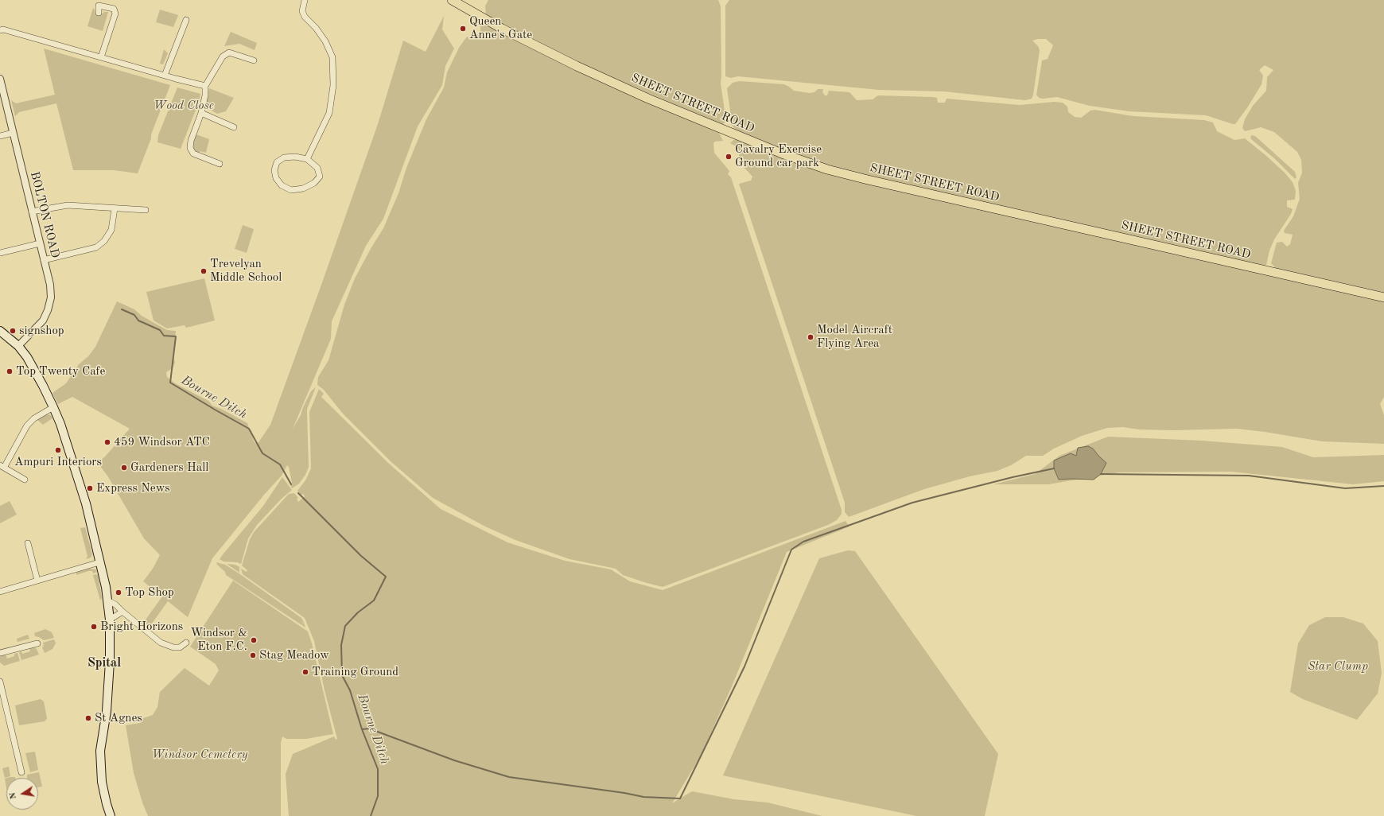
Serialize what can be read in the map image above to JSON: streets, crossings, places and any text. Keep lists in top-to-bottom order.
{
  "streets": {
    "main road": ["SHEET STREET ROAD"],
    "street": ["BOLTON ROAD"]
  },
  "districts": ["Spital"],
  "water": ["Bourne Ditch"],
  "parks": ["Wood Close", "Star Clump", "Windsor Cemetery"],
  "places": [
    "Queen Anne's Gate",
    "Cavalry Exercise Ground car park",
    "Trevelyan Middle School",
    "signshop",
    "Model Aircraft Flying Area",
    "Top Twenty Cafe",
    "459 Windsor ATC",
    "Ampuri Interiors",
    "Gardeners Hall",
    "Express News",
    "Top Shop",
    "Bright Horizons",
    "Windsor & Eton F.C.",
    "Stag Meadow",
    "Training Ground",
    "St Agnes"
  ],
  "north": "left"
}
